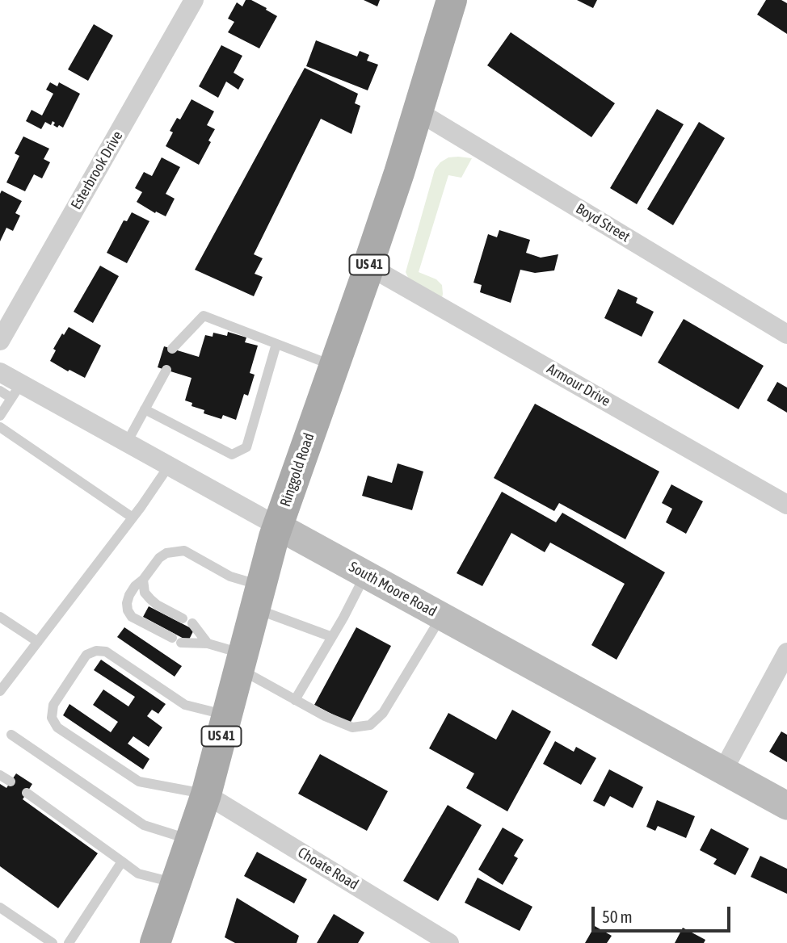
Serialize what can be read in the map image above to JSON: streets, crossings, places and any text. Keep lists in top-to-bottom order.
{
  "streets": {
    "main road": ["US 41", "Ringgold Road", "South Moore Road"],
    "street": [
      "Esterbrook Drive",
      "Boyd Street",
      "Armour Drive",
      "Choate Road"
    ]
  },
  "crossings": [
    ["Boyd Street", "Ringgold Road"],
    ["Armour Drive", "Ringgold Road"],
    ["Ringgold Road", "South Moore Road"],
    ["Ringgold Road", "Choate Road"]
  ],
  "scale_bar": "50 m"
}
